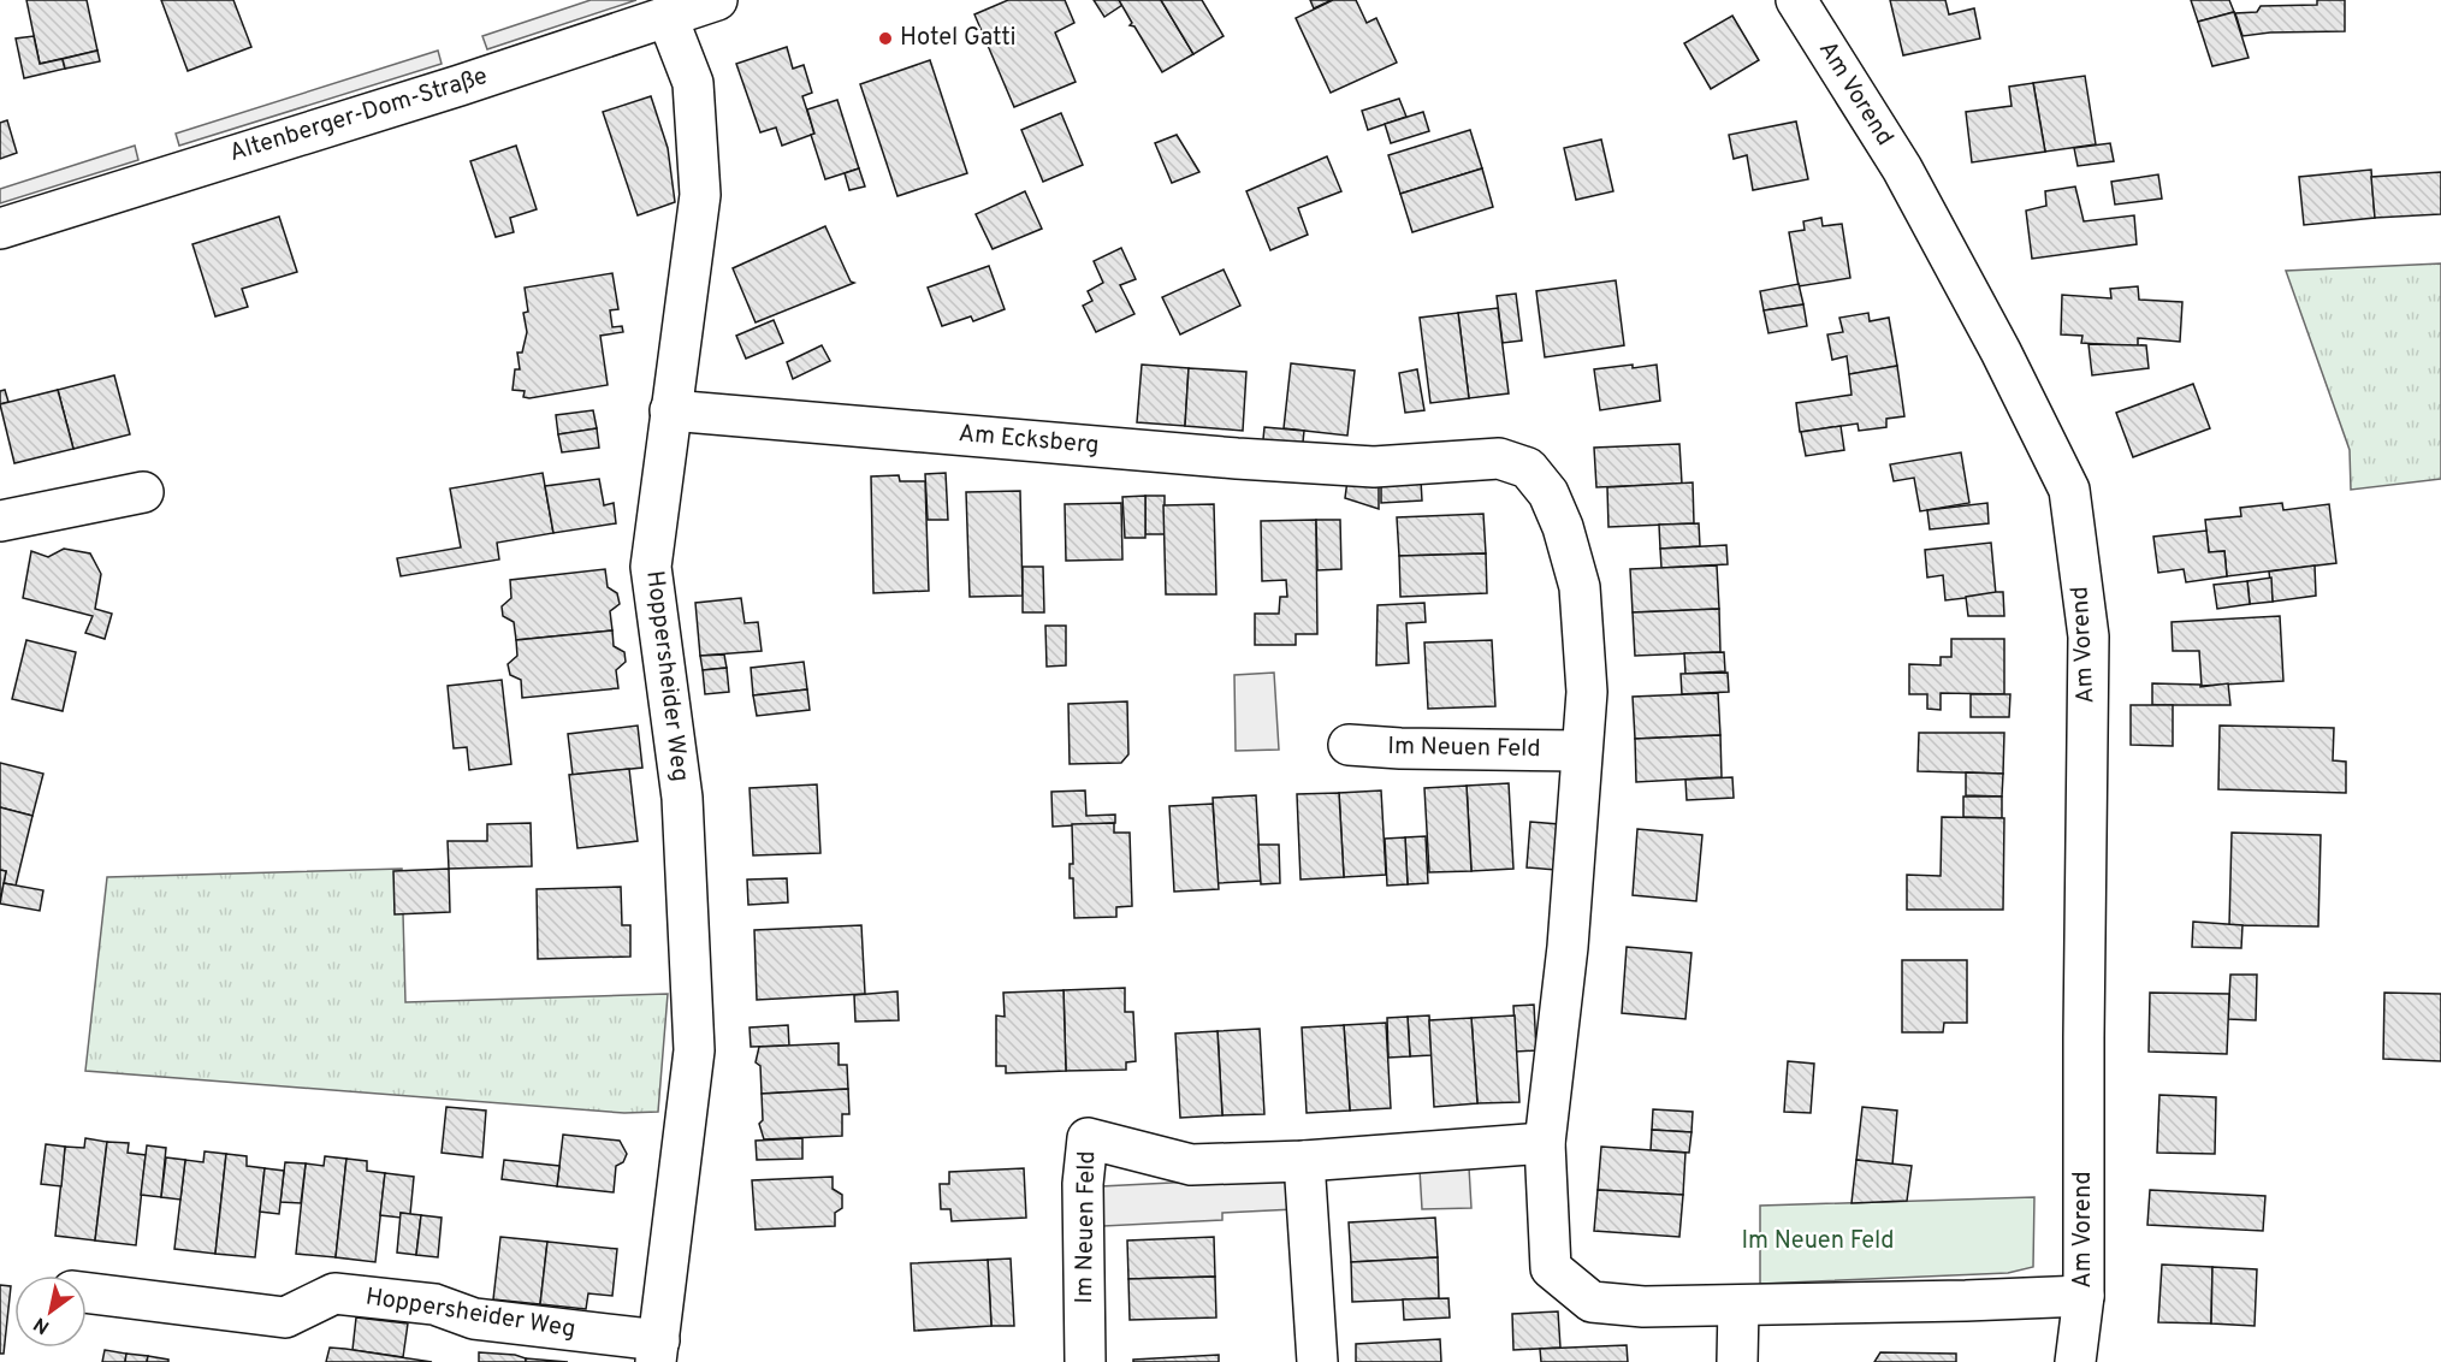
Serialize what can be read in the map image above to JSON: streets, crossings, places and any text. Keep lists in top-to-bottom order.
{
  "streets": {
    "street": [
      "Am Vorend",
      "Altenberger-Dom-Straße",
      "Am Ecksberg",
      "Hoppersheider Weg",
      "Im Neuen Feld"
    ]
  },
  "crossings": [
    ["Altenberger-Dom-Straße", "Hoppersheider Weg"],
    ["Am Ecksberg", "Hoppersheider Weg"],
    ["Am Ecksberg", "Im Neuen Feld"]
  ],
  "parks": ["Im Neuen Feld"],
  "places": ["Hotel Gatti"],
  "north": "bottom left"
}
